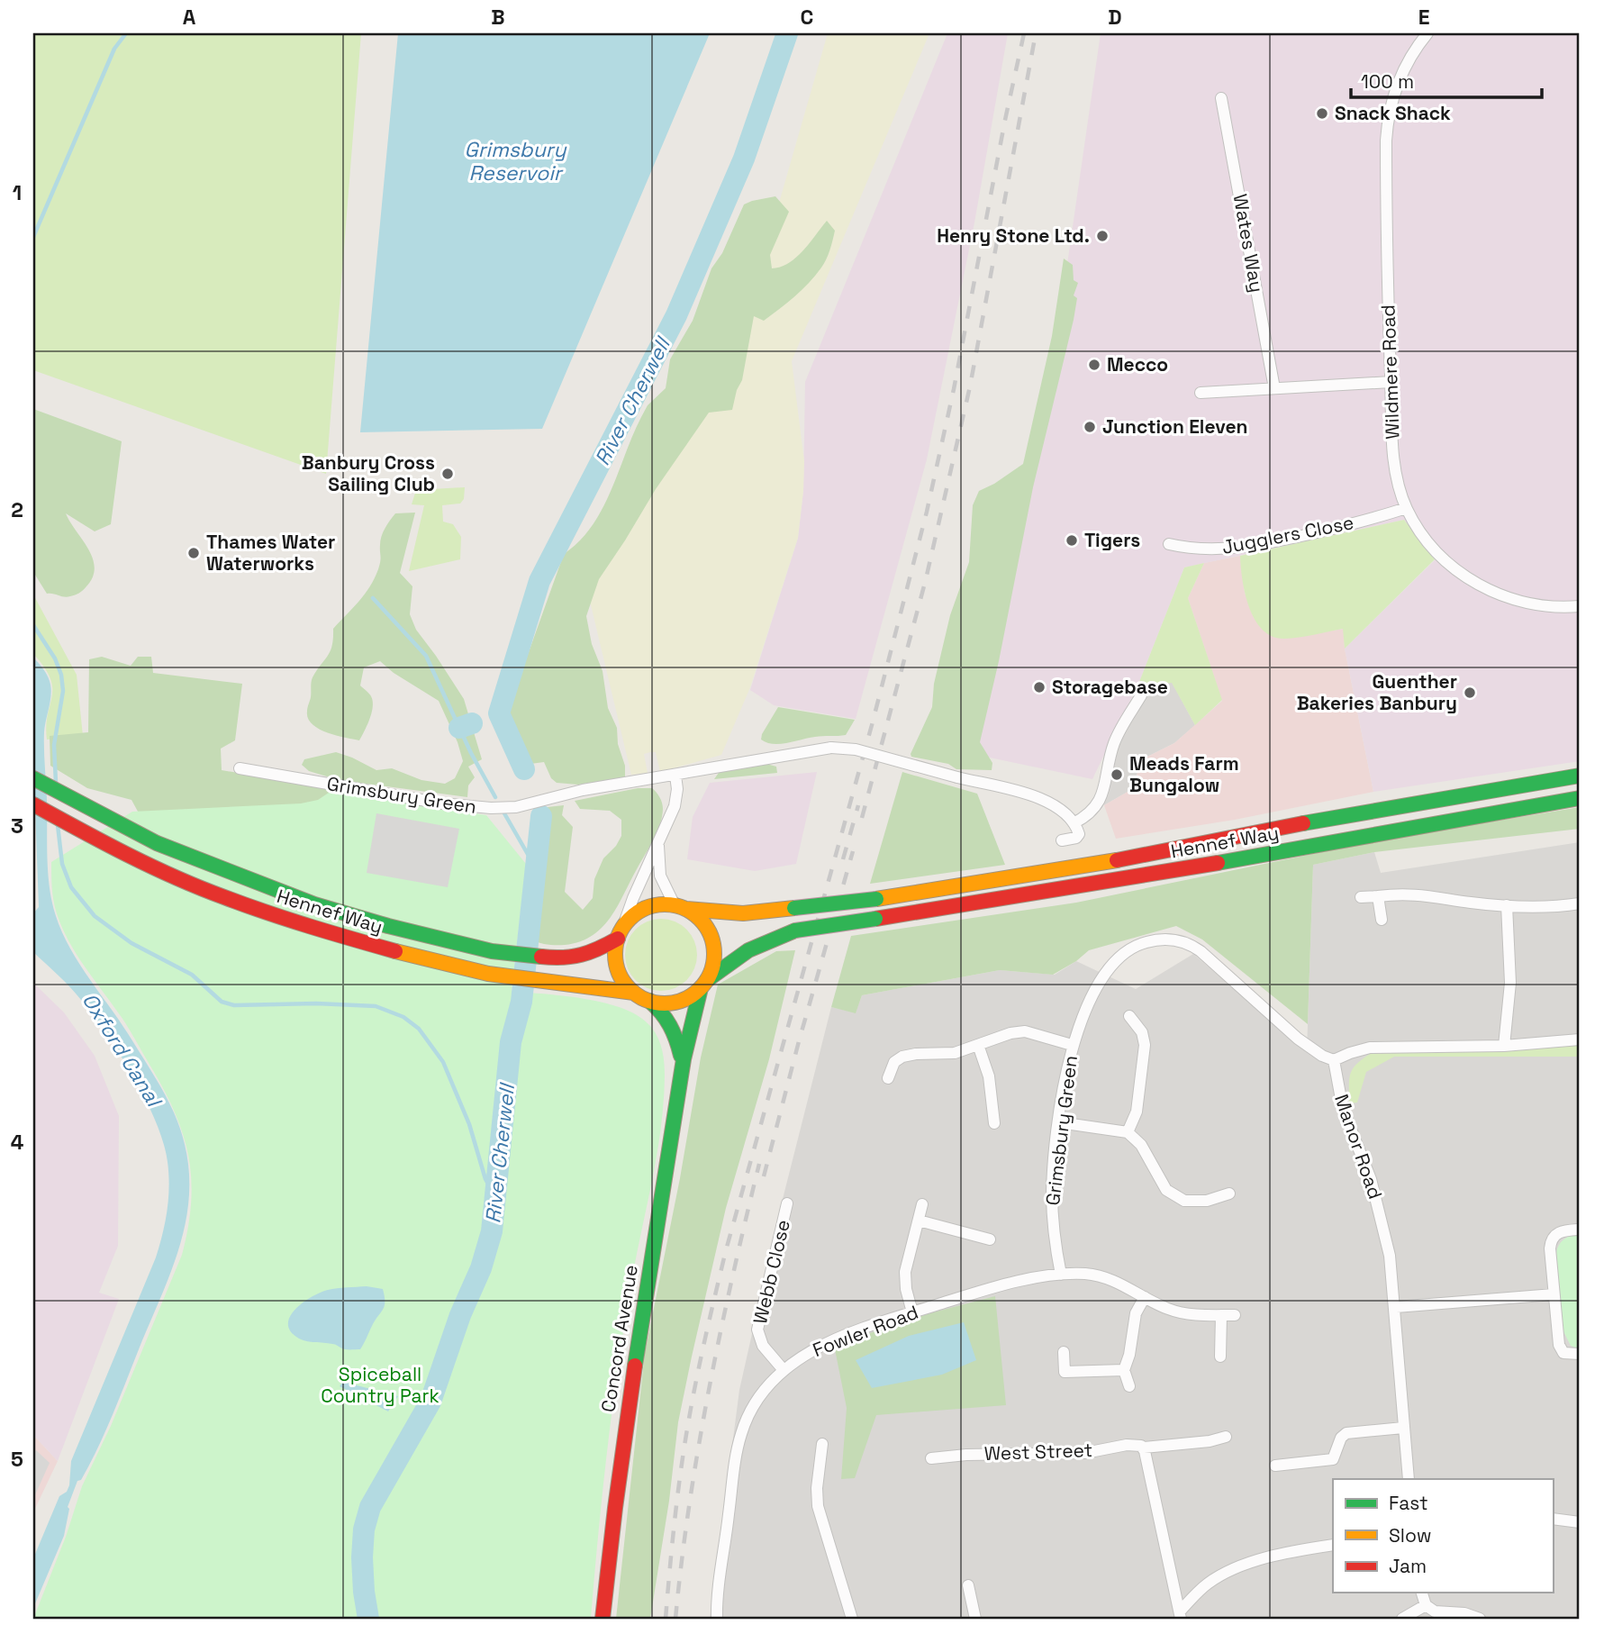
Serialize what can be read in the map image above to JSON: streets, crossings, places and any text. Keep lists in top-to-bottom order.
{
  "streets": {
    "main road": ["Hennef Way", "Concord Avenue"],
    "street": [
      "Wates Way",
      "Wildmere Road",
      "Jugglers Close",
      "Grimsbury Green",
      "Manor Road",
      "Webb Close",
      "Fowler Road",
      "West Street"
    ]
  },
  "crossings": [
    ["Wildmere Road", "Jugglers Close"],
    ["Grimsbury Green", "Manor Road"],
    ["Grimsbury Green", "Fowler Road"],
    ["Hennef Way", "Concord Avenue"],
    ["Webb Close", "Fowler Road"]
  ],
  "water": ["Grimsbury Reservoir", "River Cherwell", "Oxford Canal"],
  "parks": ["Spiceball Country Park"],
  "places": [
    "Snack Shack",
    "Henry Stone Ltd.",
    "Mecco",
    "Junction Eleven",
    "Banbury Cross Sailing Club",
    "Tigers",
    "Thames Water Waterworks",
    "Storagebase",
    "Guenther Bakeries Banbury",
    "Meads Farm Bungalow"
  ],
  "legend": ["Fast", "Slow", "Jam"],
  "scale_bar": "100 m",
  "grid": {
    "columns": [
      "A",
      "B",
      "C",
      "D",
      "E"
    ],
    "rows": [
      "1",
      "2",
      "3",
      "4",
      "5"
    ]
  }
}
